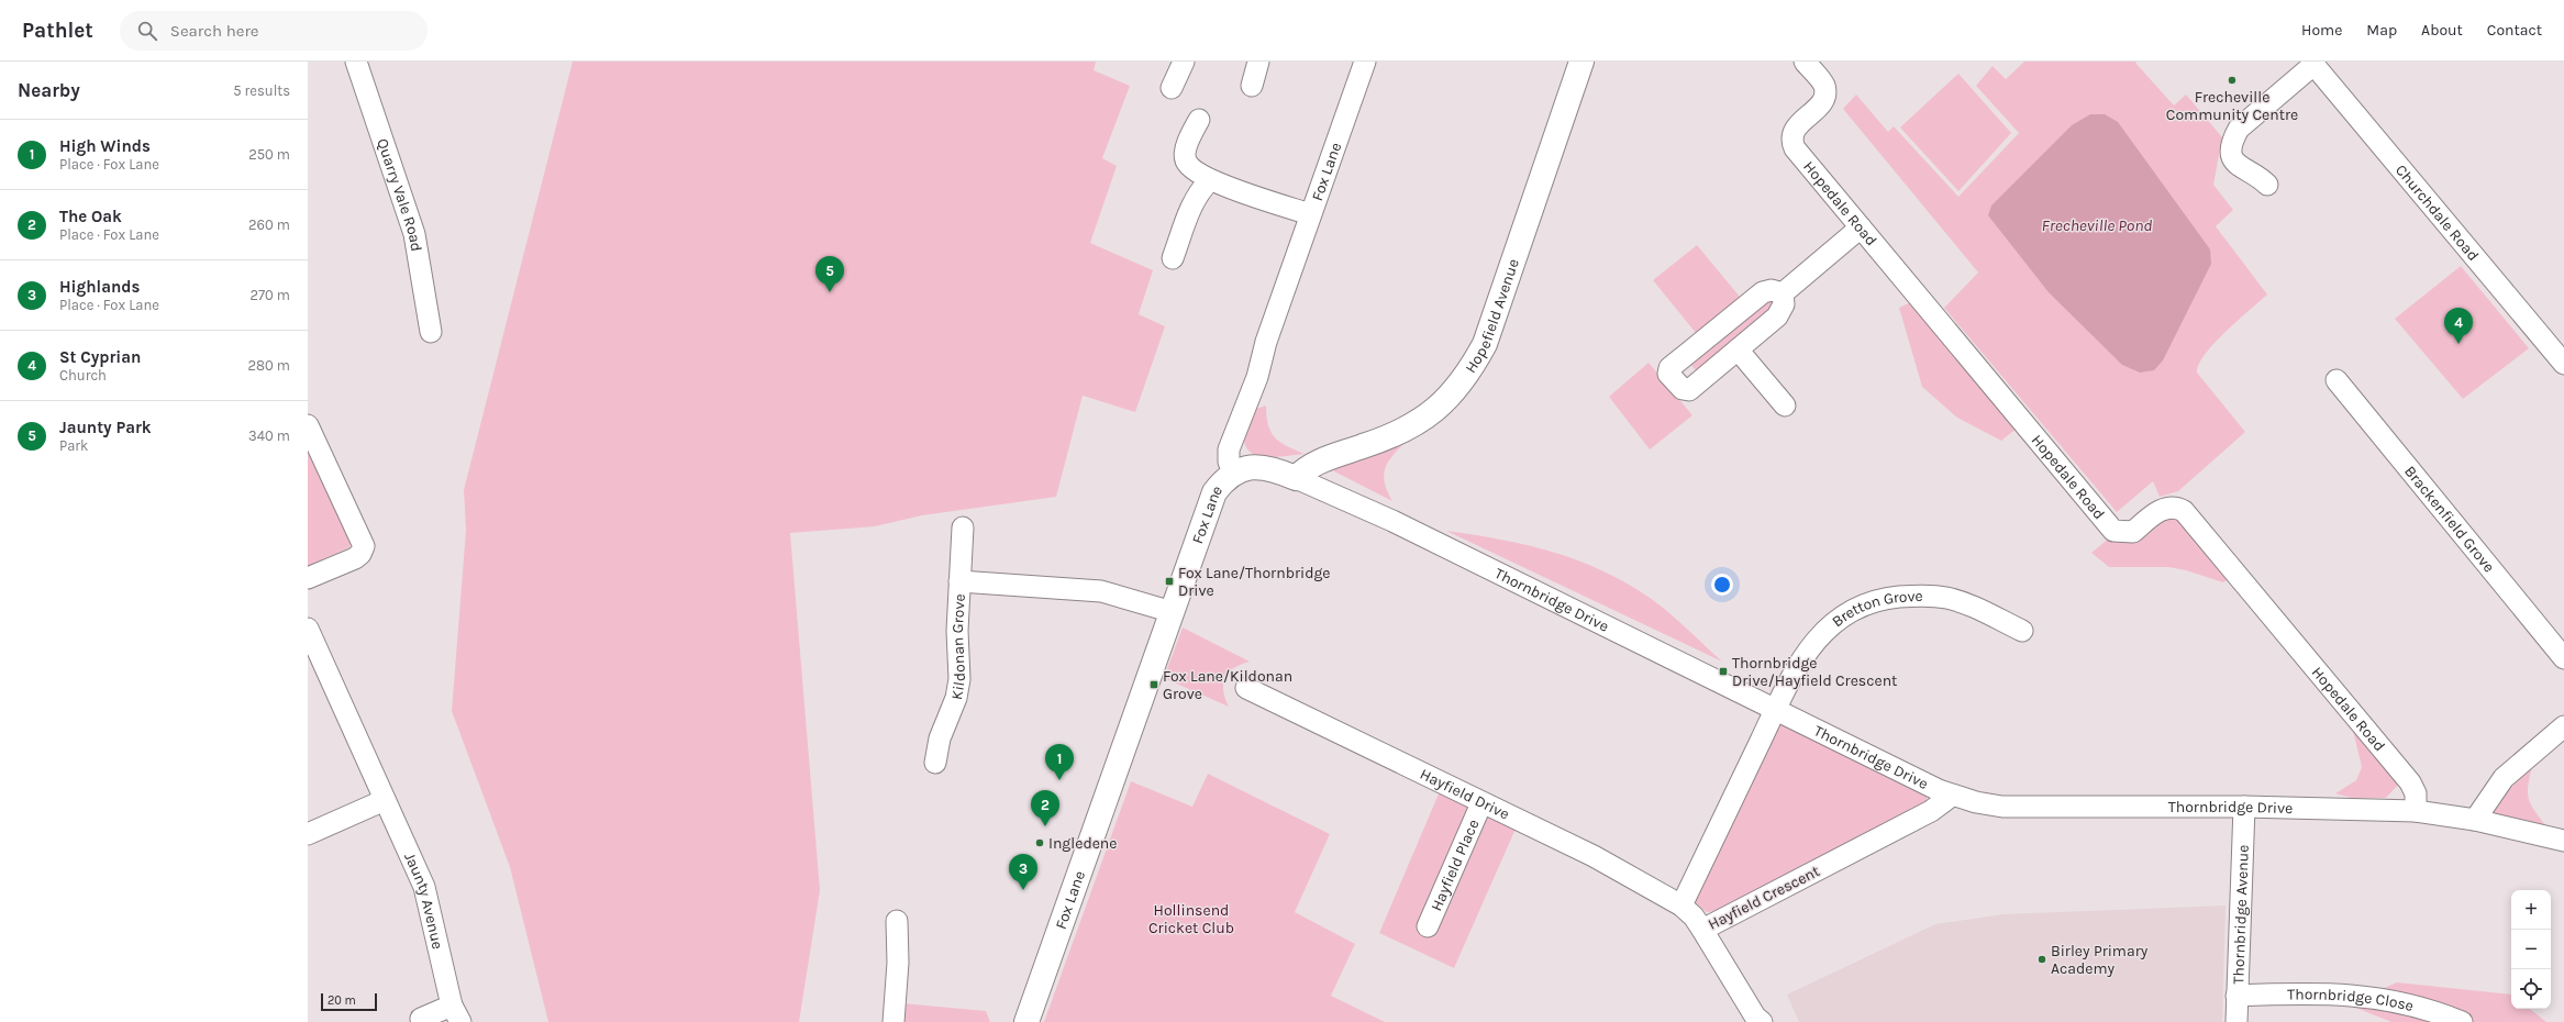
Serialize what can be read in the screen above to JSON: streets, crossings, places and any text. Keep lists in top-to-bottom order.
{
  "streets": {
    "street": [
      "Fox Lane",
      "Quarry Vale Road",
      "Hopedale Road",
      "Churchdale Road",
      "Hopefield Avenue",
      "Brackenfield Grove",
      "Thornbridge Drive",
      "Bretton Grove",
      "Kildonan Grove",
      "Hayfield Drive",
      "Hayfield Place",
      "Hayfield Crescent",
      "Jaunty Avenue",
      "Thornbridge Avenue",
      "Thornbridge Close"
    ]
  },
  "crossings": [
    ["Fox Lane", "Thornbridge Drive"],
    ["Hopedale Road", "Thornbridge Drive"],
    ["Hopefield Avenue", "Thornbridge Drive"],
    ["Thornbridge Drive", "Bretton Grove"],
    ["Thornbridge Drive", "Hayfield Crescent"],
    ["Thornbridge Drive", "Thornbridge Avenue"],
    ["Hayfield Drive", "Hayfield Place"],
    ["Hayfield Drive", "Hayfield Crescent"],
    ["Thornbridge Avenue", "Thornbridge Close"]
  ],
  "water": ["Frecheville Pond"],
  "parks": ["Hollinsend Cricket Club"],
  "places": {
    "other": ["Frecheville Community Centre", "Ingledene", "Birley Primary Academy"],
    "transit": ["Fox Lane/Thornbridge Drive", "Thornbridge Drive/Hayfield Crescent", "Fox Lane/Kildonan Grove"]
  },
  "scale_bar": "20 m",
  "page": {
    "header": "Pathlet",
    "search": "Search here",
    "nav": [
      "Home",
      "Map",
      "About",
      "Contact"
    ],
    "heading": ["Nearby", "5 results"],
    "list": [
      {
        "mark": "1",
        "name": "High Winds",
        "note": "Place · Fox Lane",
        "value": "250 m"
      },
      {
        "mark": "2",
        "name": "The Oak",
        "note": "Place · Fox Lane",
        "value": "260 m"
      },
      {
        "mark": "3",
        "name": "Highlands",
        "note": "Place · Fox Lane",
        "value": "270 m"
      },
      {
        "mark": "4",
        "name": "St Cyprian",
        "note": "Church",
        "value": "280 m"
      },
      {
        "mark": "5",
        "name": "Jaunty Park",
        "note": "Park",
        "value": "340 m"
      }
    ],
    "pins": [
      "5",
      "4",
      "1",
      "2",
      "3"
    ],
    "map_buttons": ["+", "−"],
    "scale": "20 m"
  }
}
